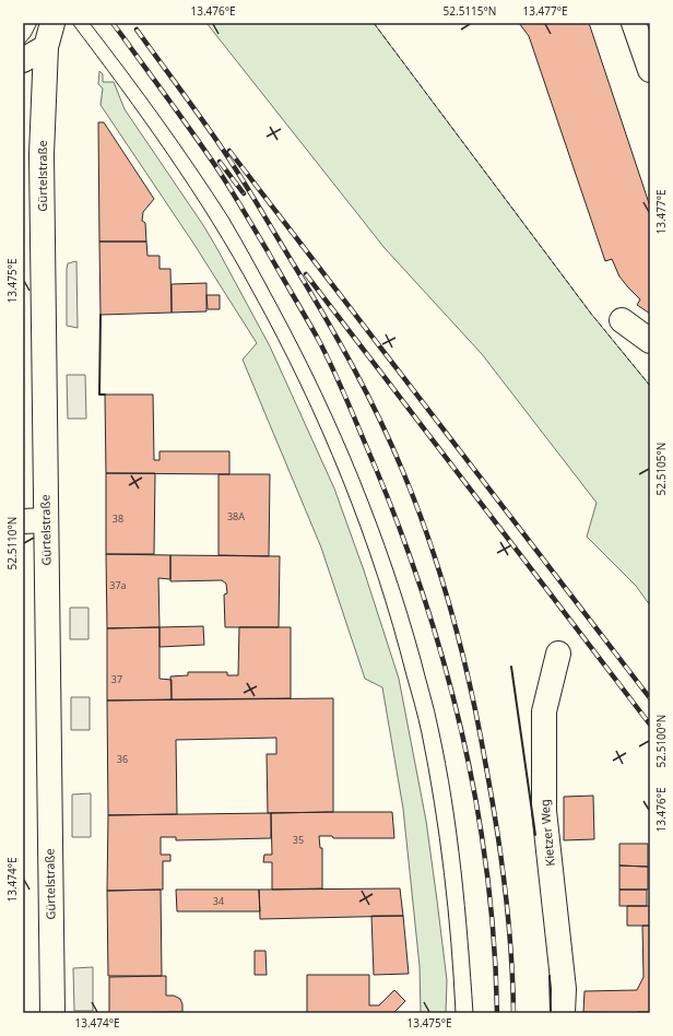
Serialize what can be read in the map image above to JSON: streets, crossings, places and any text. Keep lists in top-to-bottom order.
{
  "streets": {
    "main road": ["Gürtelstraße", "Kietzer Weg"]
  },
  "house_numbers": [
    "38A",
    "38",
    "37a",
    "37",
    "36",
    "35",
    "34"
  ],
  "coordinates": [
    "13.476°E",
    "52.5115°N",
    "13.477°E",
    "13.475°E",
    "52.5105°N",
    "52.5110°N",
    "52.5100°N",
    "13.474°E"
  ]
}
